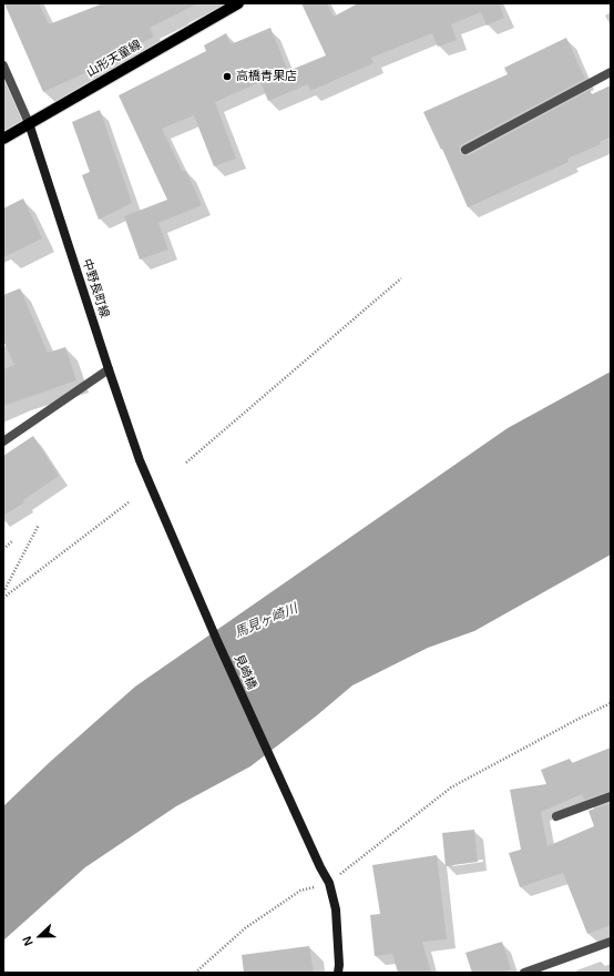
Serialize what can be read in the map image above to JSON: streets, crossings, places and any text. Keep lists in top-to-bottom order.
{
  "streets": {
    "main road": ["山形天童線", "中野長町線", "見崎橋"]
  },
  "crossings": [
    ["山形天童線", "中野長町線"],
    ["中野長町線", "見崎橋"]
  ],
  "water": ["馬見ヶ崎川"],
  "places": ["高橋青果店"],
  "north": "left"
}
